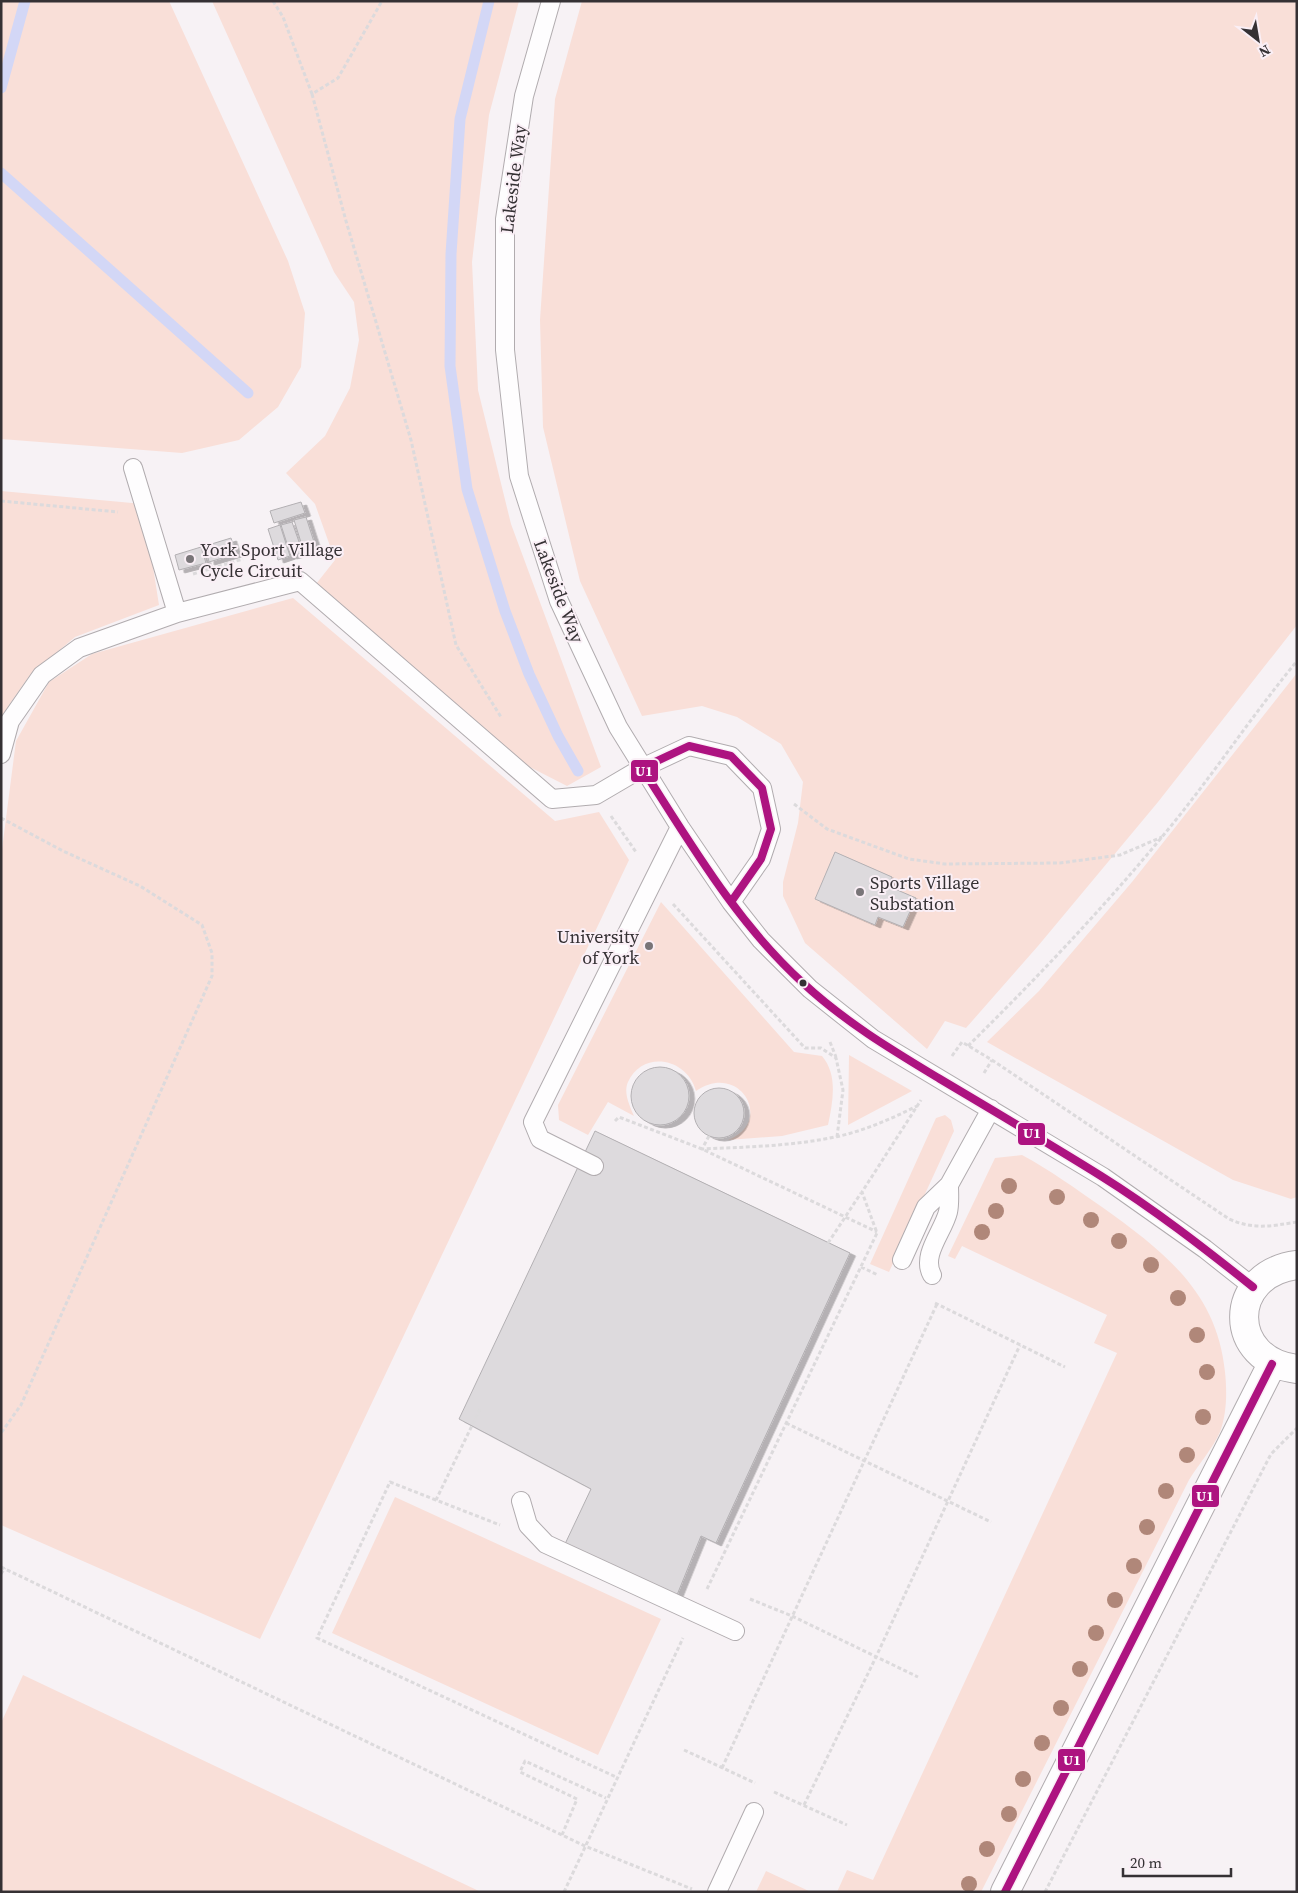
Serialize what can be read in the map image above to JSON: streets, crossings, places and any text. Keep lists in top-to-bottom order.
{
  "streets": {
    "lane": ["Lakeside Way"]
  },
  "places": ["York Sport Village Cycle Circuit", "Sports Village Substation", "University of York"],
  "lines": ["transit line U1"],
  "scale_bar": "20 m",
  "north": "bottom right"
}
